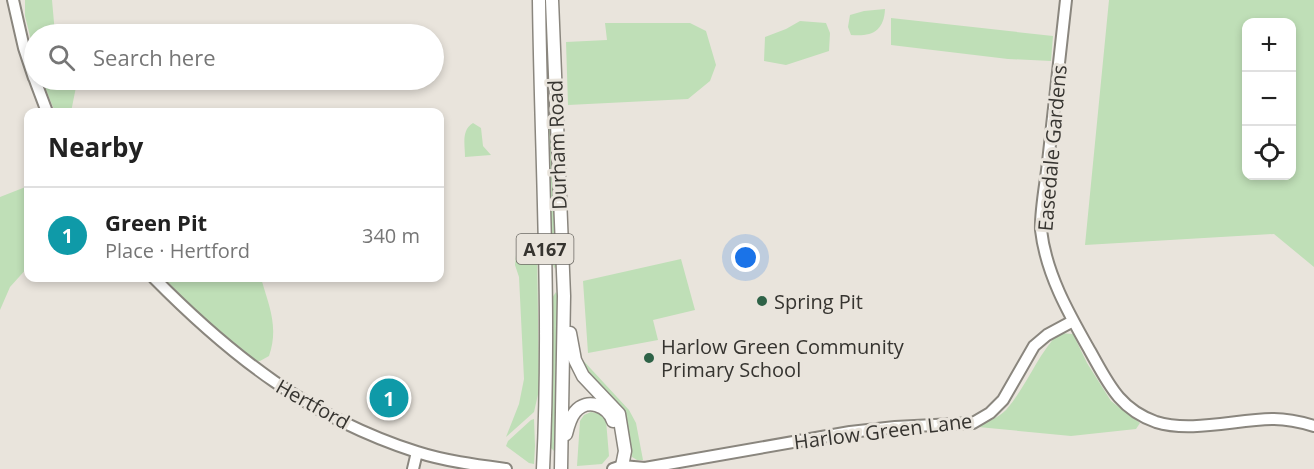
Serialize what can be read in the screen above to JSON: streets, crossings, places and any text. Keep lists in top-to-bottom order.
{
  "streets": {
    "main road": ["Durham Road", "A167"],
    "street": ["Easedale Gardens", "Hertford", "Harlow Green Lane"]
  },
  "crossings": [
    ["Easedale Gardens", "Harlow Green Lane"]
  ],
  "places": ["Spring Pit", "Harlow Green Community Primary School"],
  "page": {
    "map_buttons": ["+", "−"],
    "search": "Search here",
    "heading": "Nearby",
    "list": [
      {
        "mark": "1",
        "name": "Green Pit",
        "note": "Place · Hertford",
        "value": "340 m"
      }
    ],
    "pins": "1"
  }
}
